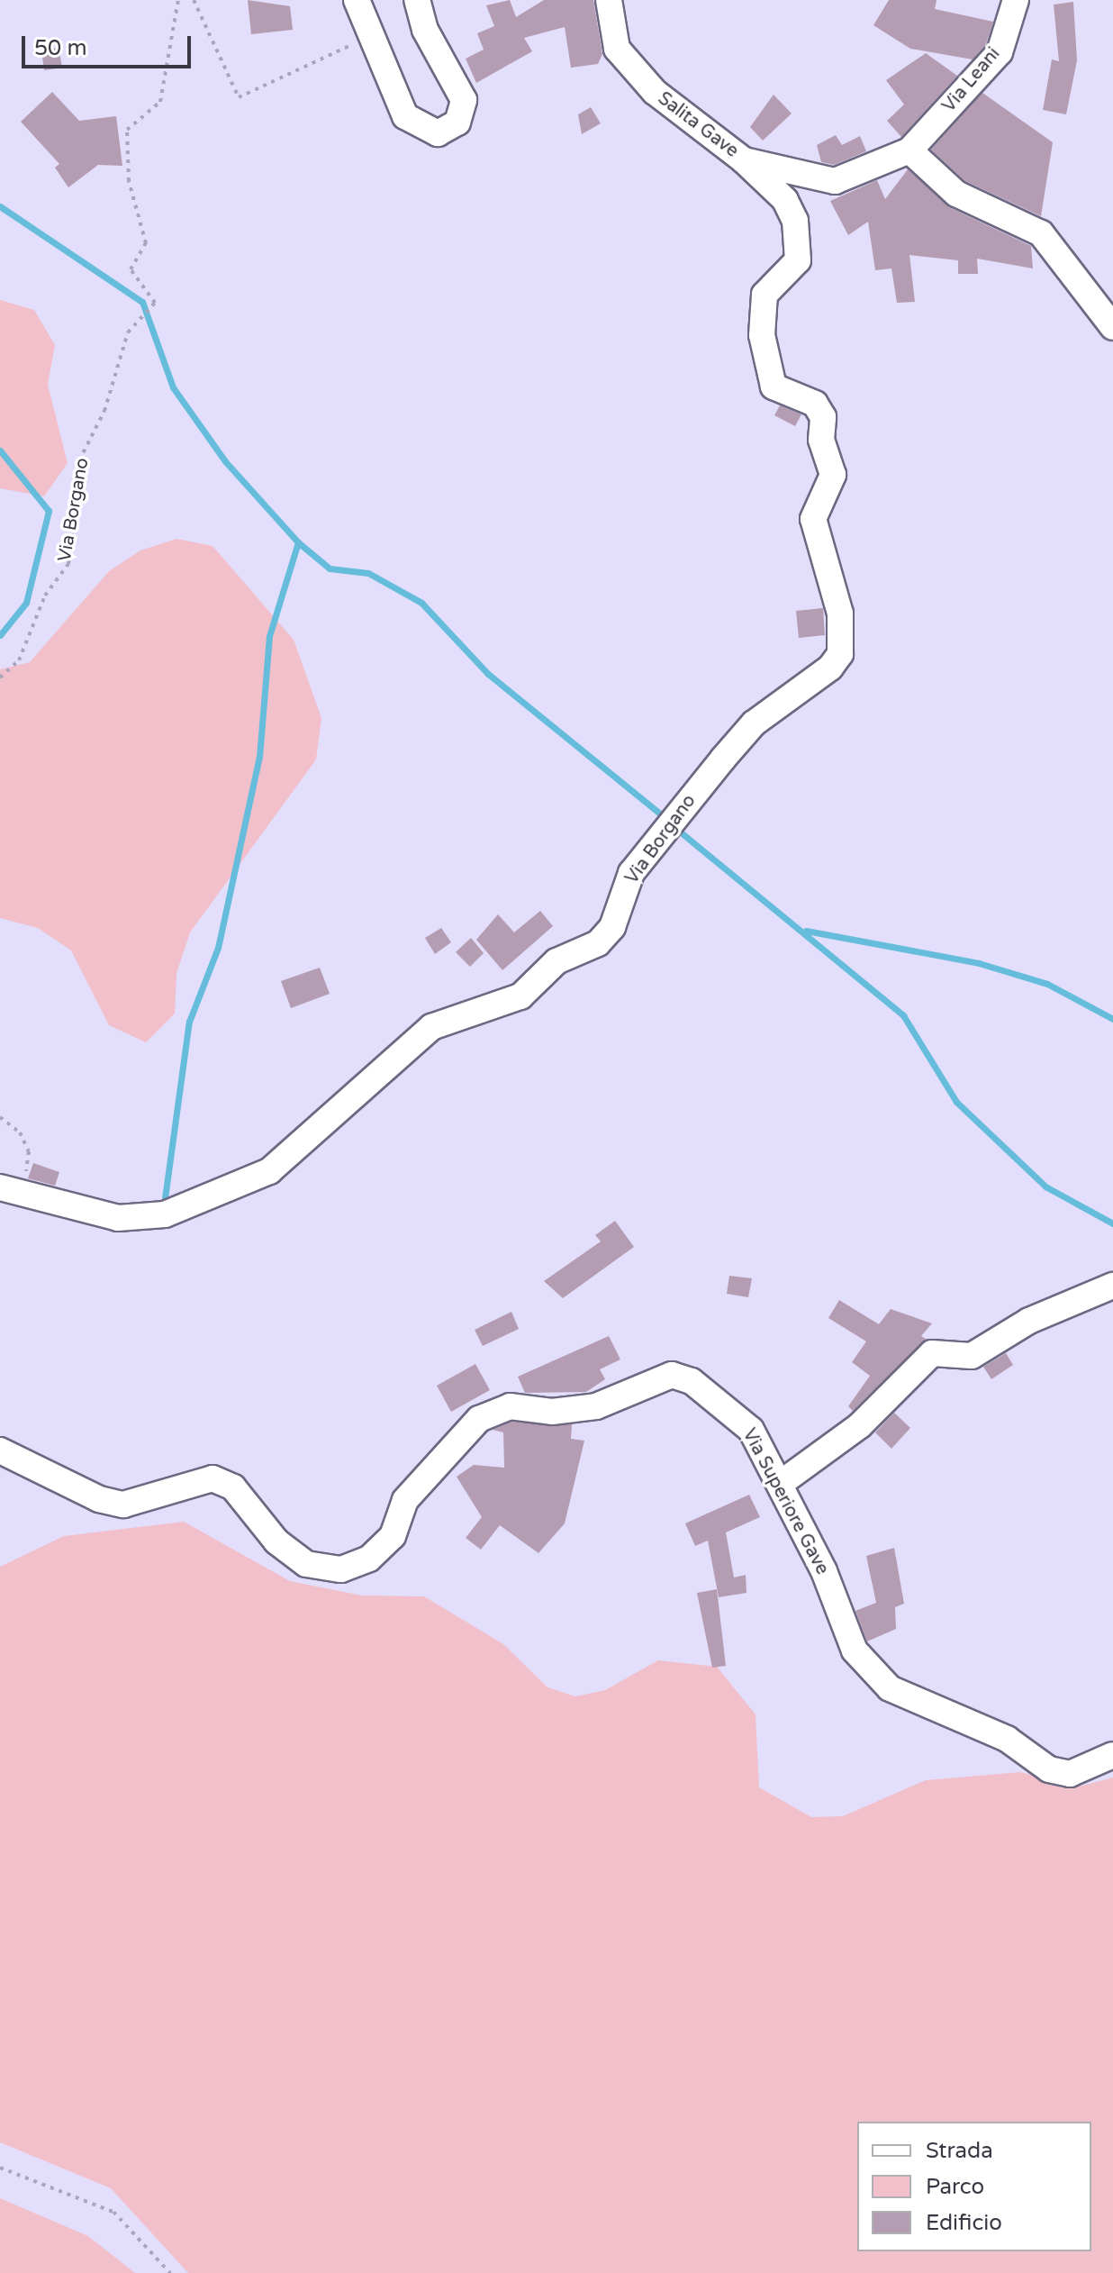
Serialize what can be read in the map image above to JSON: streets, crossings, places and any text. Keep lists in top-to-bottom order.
{
  "streets": {
    "street": [
      "Via Leani",
      "Salita Gave",
      "Via Borgano",
      "Via Superiore Gave"
    ]
  },
  "crossings": [
    ["Via Leani", "Salita Gave"],
    ["Salita Gave", "Via Borgano"]
  ],
  "legend": ["Strada", "Parco", "Edificio"],
  "scale_bar": "50 m"
}
